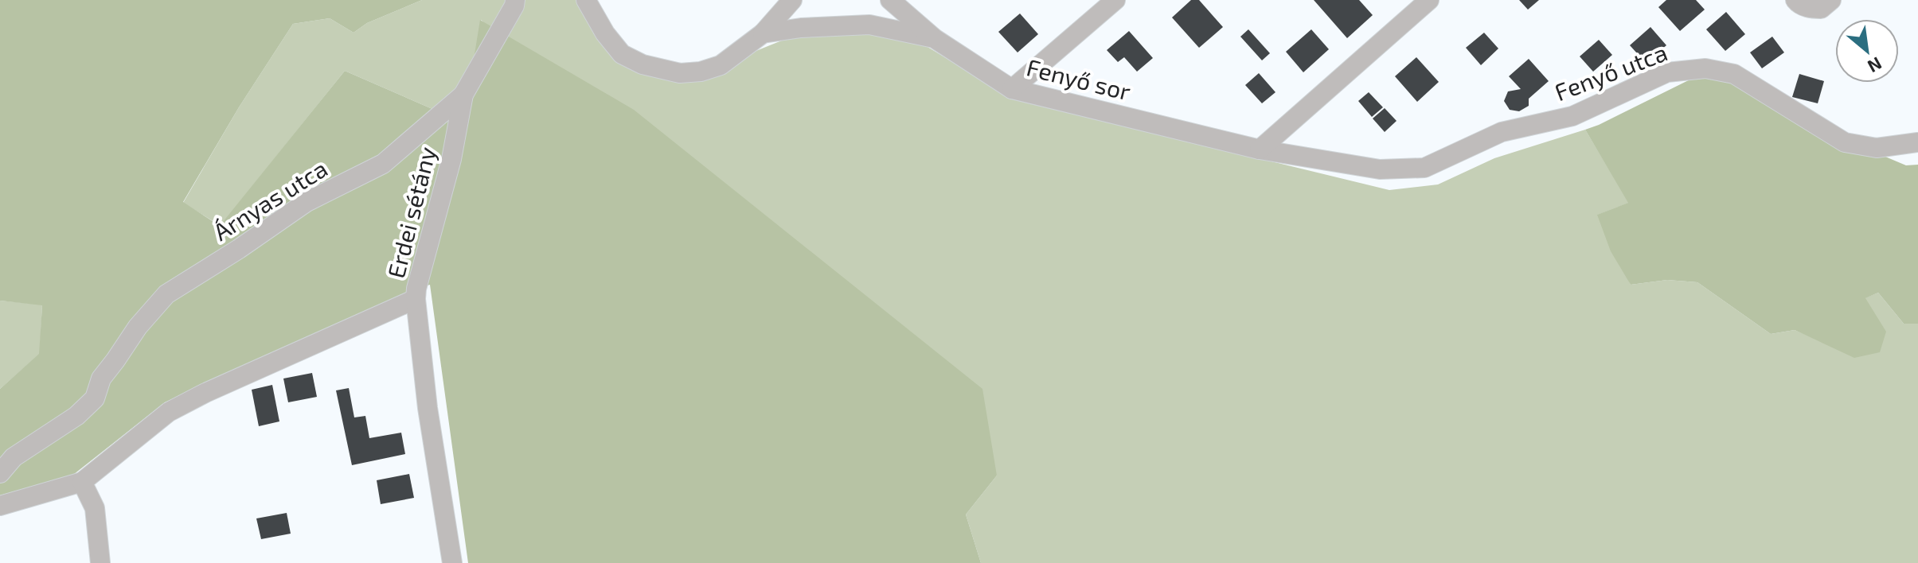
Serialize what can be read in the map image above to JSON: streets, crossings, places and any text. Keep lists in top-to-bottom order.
{
  "streets": {
    "street": [
      "Fenyő utca",
      "Fenyő sor",
      "Árnyas utca",
      "Erdei sétány"
    ]
  },
  "crossings": [
    ["Fenyő utca", "Fenyő sor"],
    ["Árnyas utca", "Erdei sétány"]
  ],
  "north": "bottom right"
}
